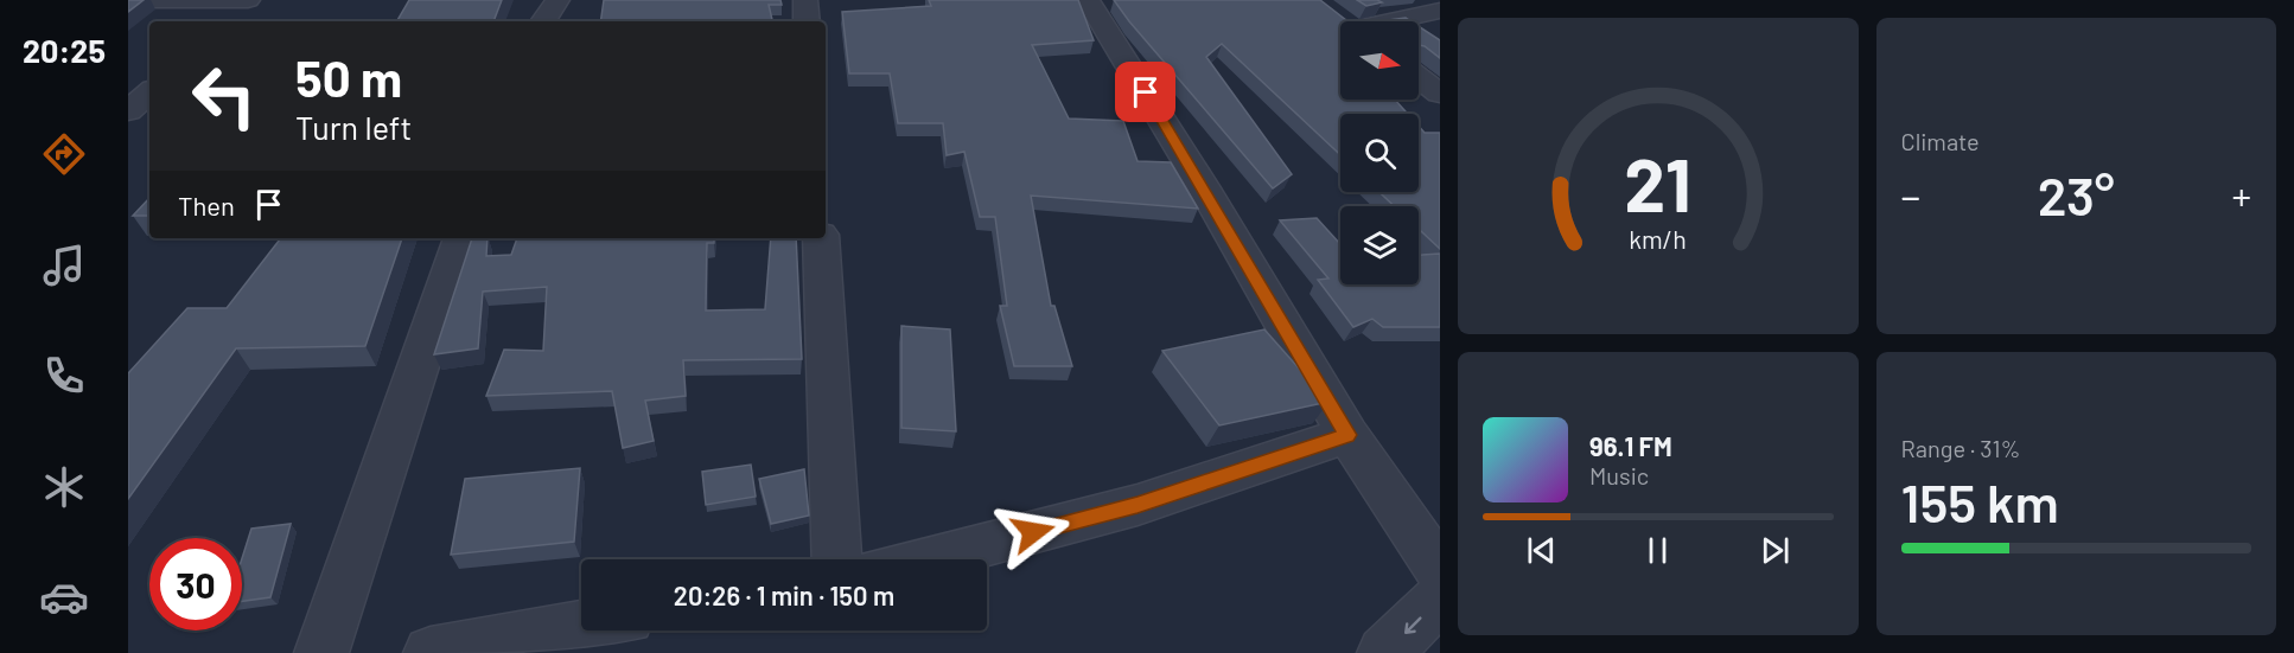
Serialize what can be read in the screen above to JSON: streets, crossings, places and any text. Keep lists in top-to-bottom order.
{
  "north": "right",
  "page": {
    "tabs": "20:25",
    "tile": [
      "Climate",
      ["Range · 31%", "155 km"]
    ],
    "turn": ["50 m", "Turn left"],
    "heat": ["−", "23°", "+"],
    "then": "Then",
    "song": ["96.1 FM", "Music"],
    "limit": "30",
    "trip": "20:26 · 1 min · 150 m",
    "gauge": ["21", "km/h"]
  }
}
